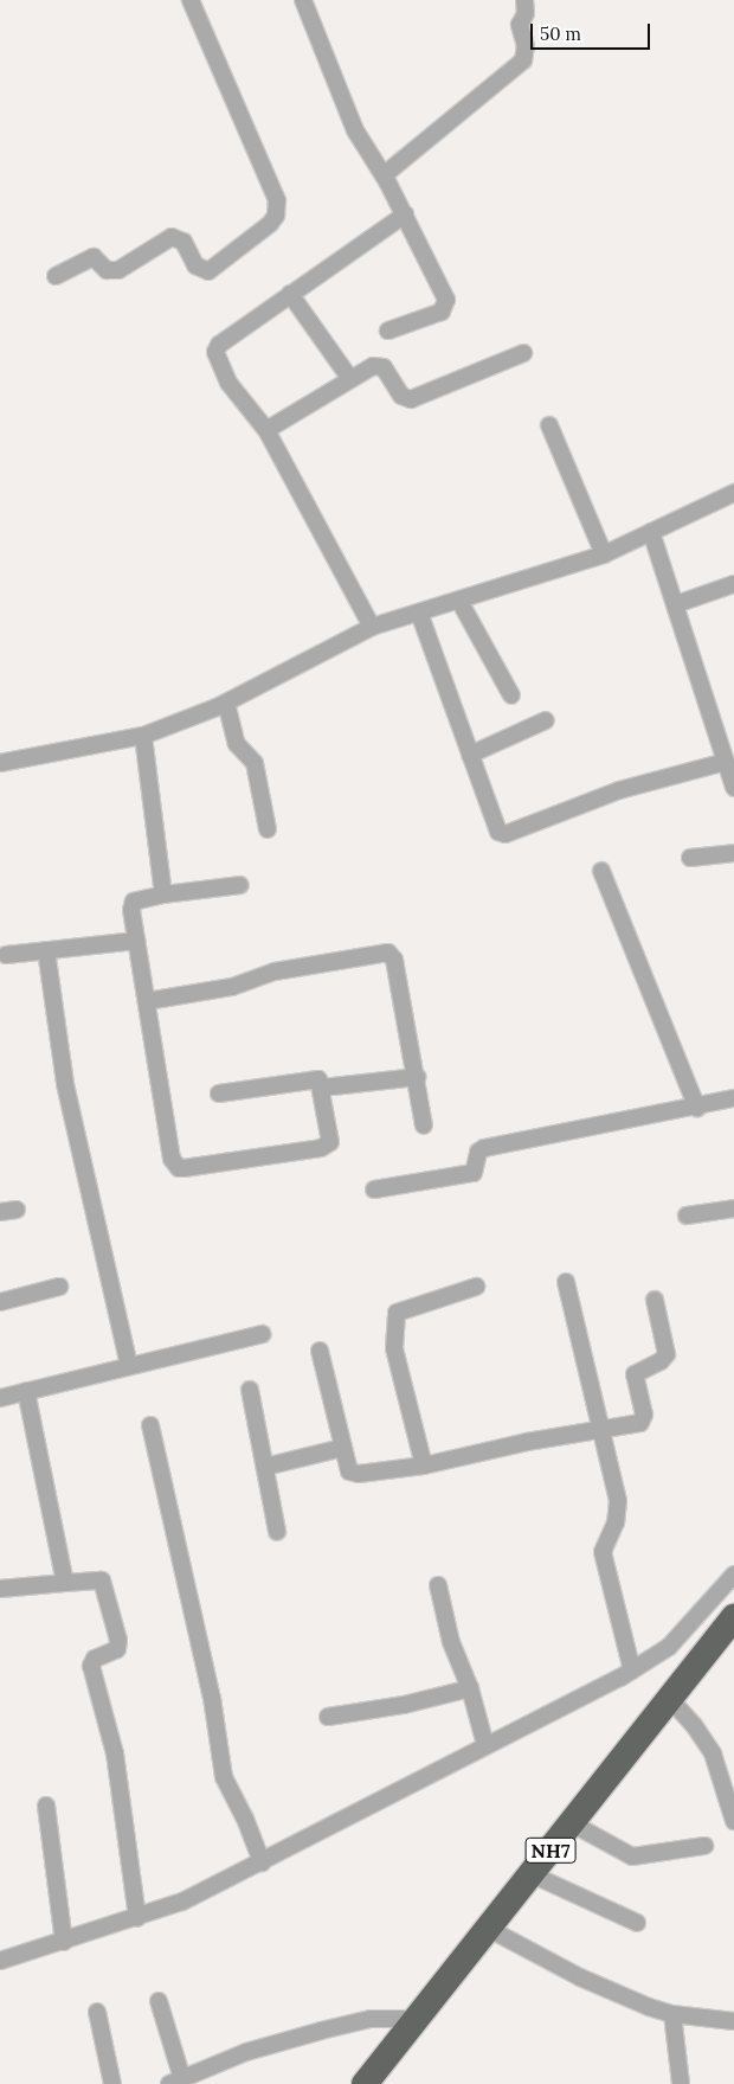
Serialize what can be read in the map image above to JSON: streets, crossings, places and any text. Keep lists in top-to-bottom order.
{
  "streets": {
    "highway": ["NH7"]
  },
  "scale_bar": "50 m"
}
